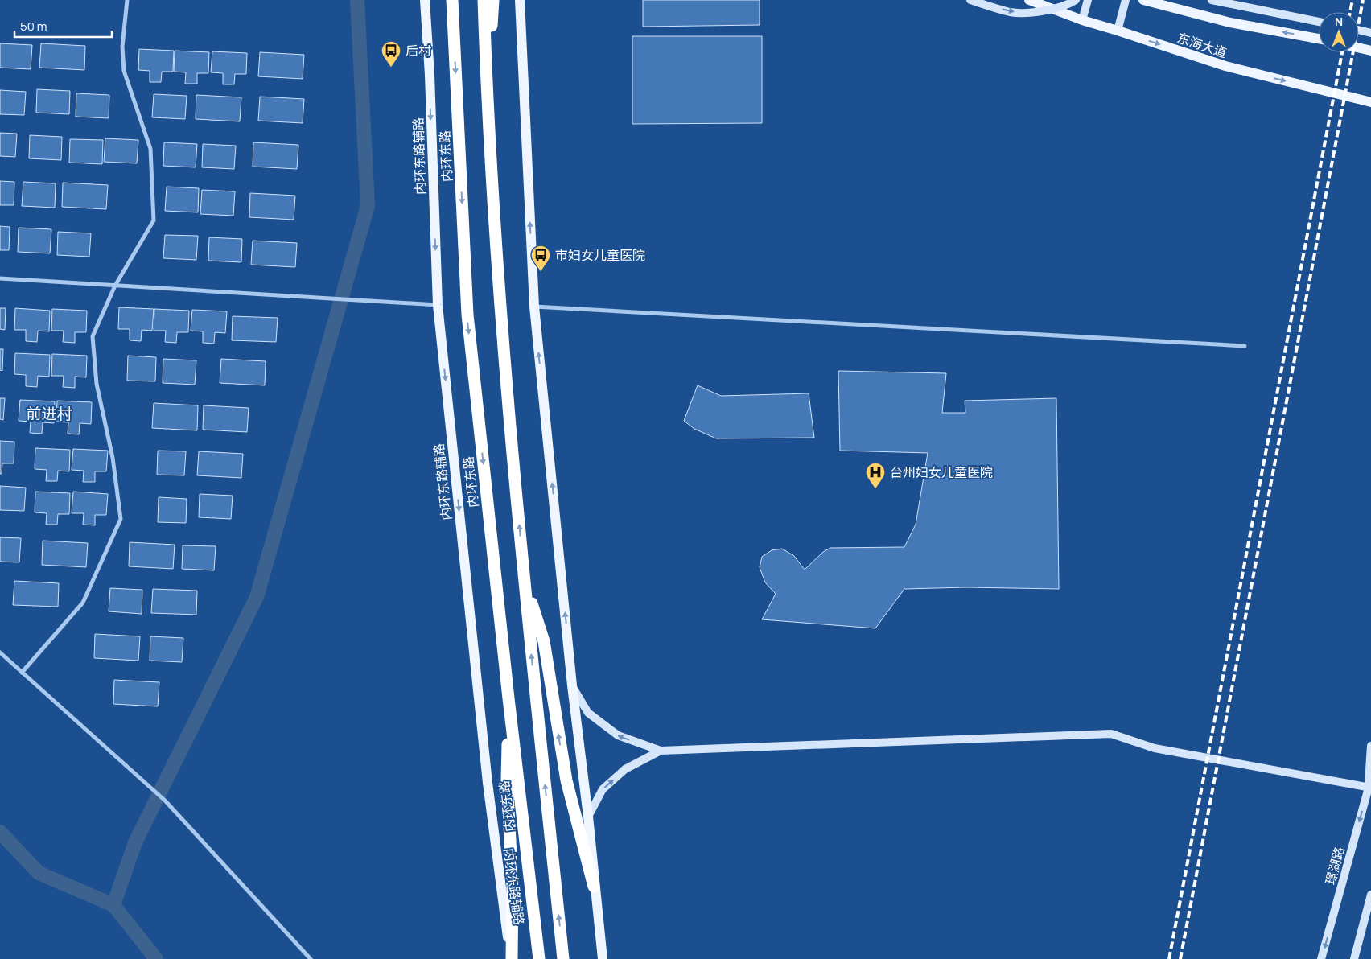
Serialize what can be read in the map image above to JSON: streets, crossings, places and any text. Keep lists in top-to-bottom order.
{
  "streets": {
    "highway": ["内环东路"],
    "main road": ["东海大道", "内环东路辅路"],
    "street": ["璟湖路"]
  },
  "one_way": ["内环东路辅路"],
  "districts": ["前进村"],
  "places": {
    "bus stop": ["后村", "市妇女儿童医院"],
    "hospital": ["台州妇女儿童医院"]
  },
  "scale_bar": "50 m",
  "north": "top"
}
